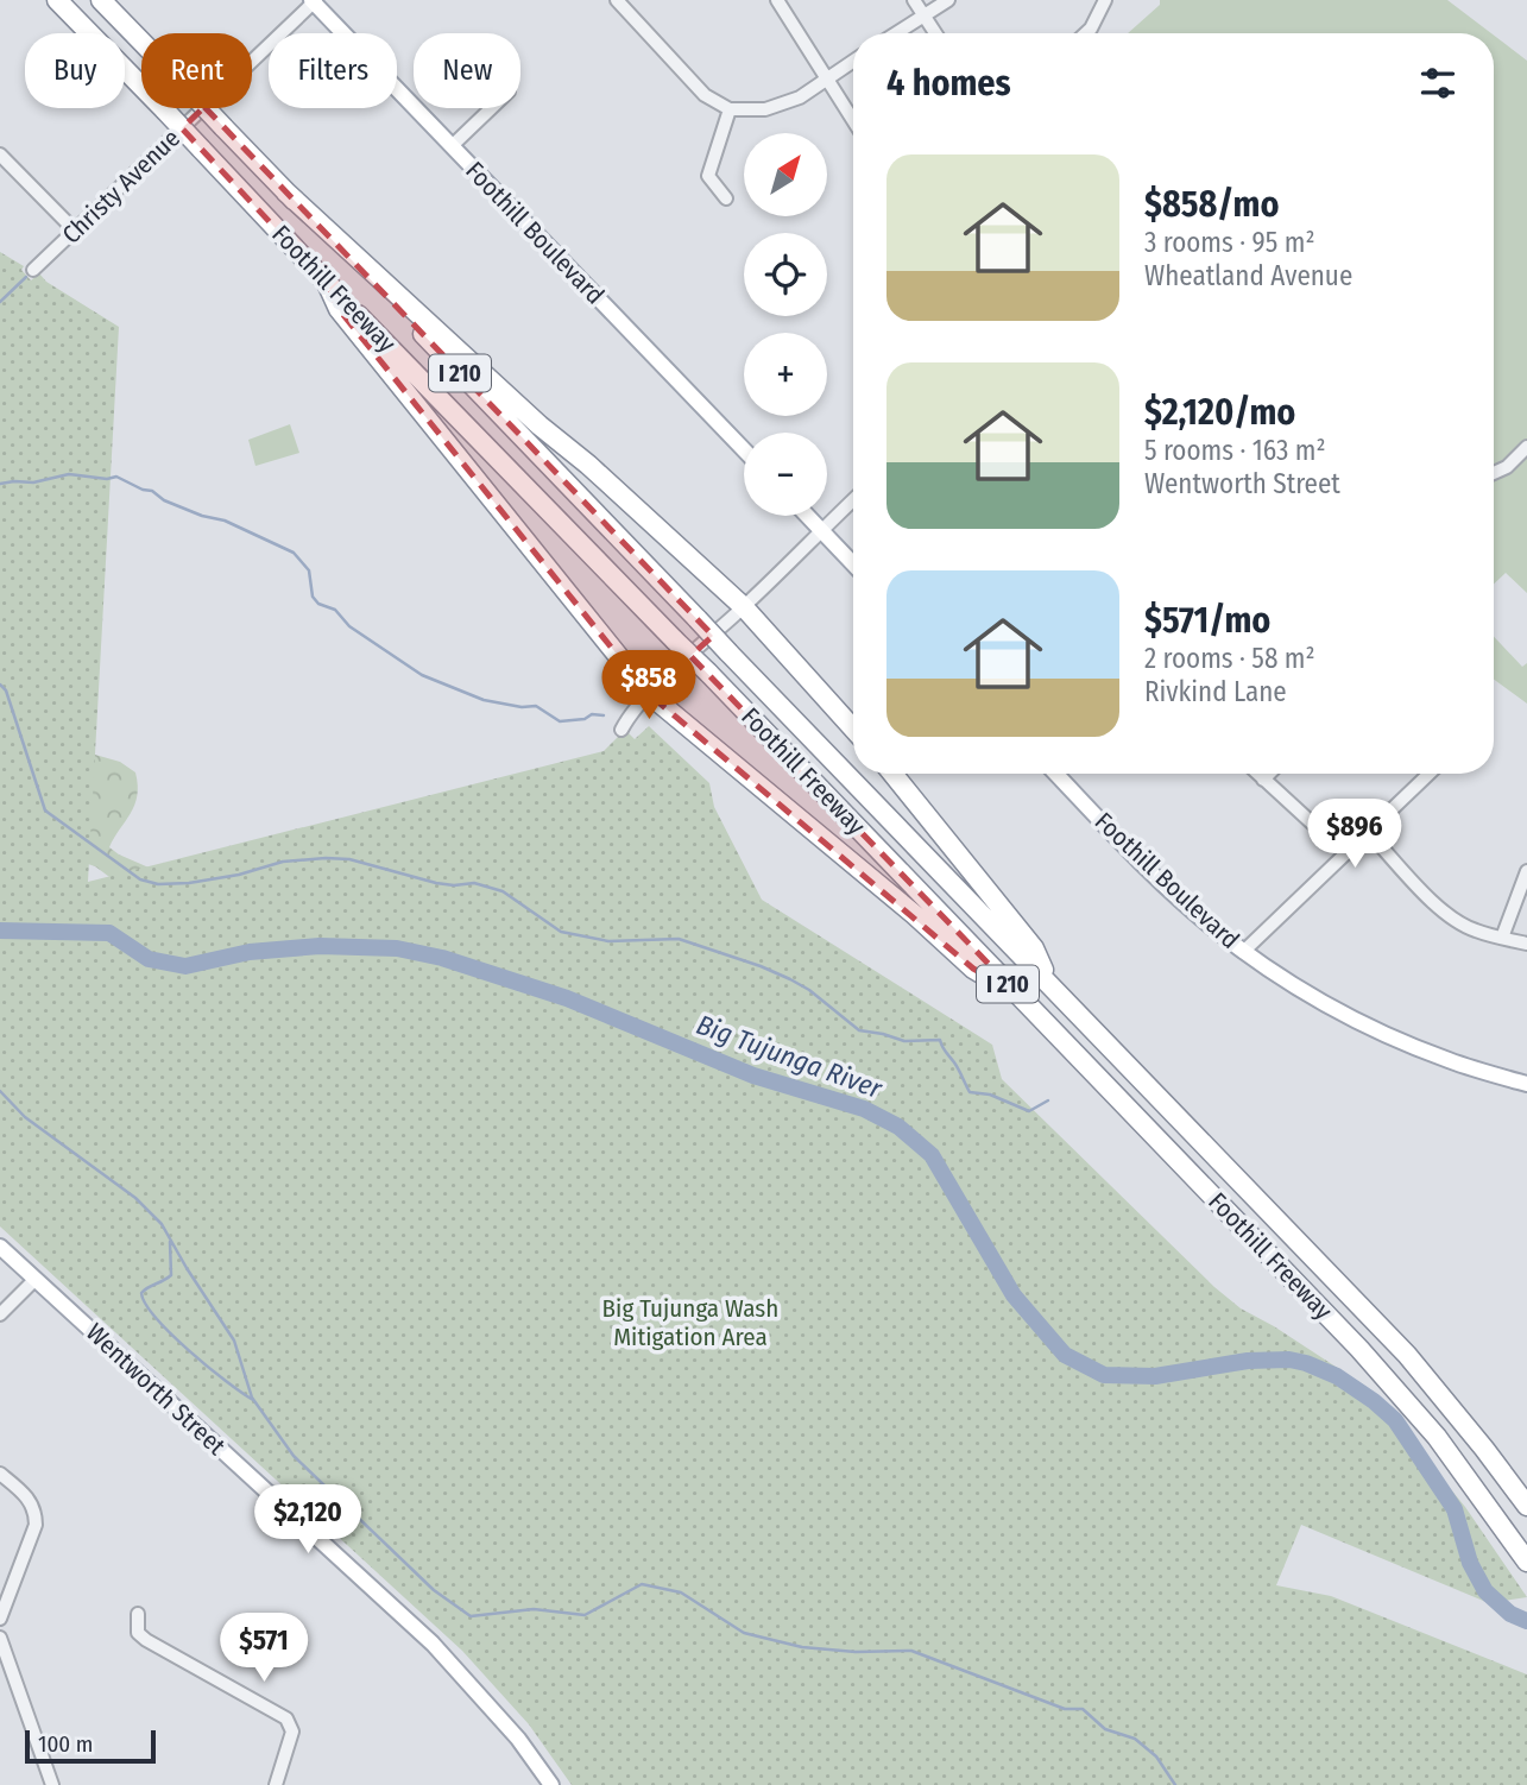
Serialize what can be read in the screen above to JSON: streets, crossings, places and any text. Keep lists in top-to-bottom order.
{
  "streets": {
    "highway": ["Foothill Freeway", "I 210"],
    "main road": ["Foothill Boulevard", "Wentworth Street"],
    "street": ["Christy Avenue"]
  },
  "crossings": [
    ["Christy Avenue", "Foothill Boulevard"]
  ],
  "water": ["Big Tujunga River"],
  "parks": ["Big Tujunga Wash Mitigation Area"],
  "scale_bar": "100 m",
  "north": "top right",
  "page": {
    "chip": [
      "Buy",
      "Rent",
      "Filters",
      "New"
    ],
    "heading": "4 homes",
    "map_buttons": ["+", "−"],
    "list": [
      {
        "name": "$858/mo",
        "note": "3 rooms · 95 m² · Wheatland Avenue"
      },
      {
        "name": "$2,120/mo",
        "note": "5 rooms · 163 m² · Wentworth Street"
      },
      {
        "name": "$571/mo",
        "note": "2 rooms · 58 m² · Rivkind Lane"
      }
    ],
    "price": [
      "$858",
      "$896",
      "$2,120",
      "$571"
    ],
    "scale": "100 m"
  }
}
